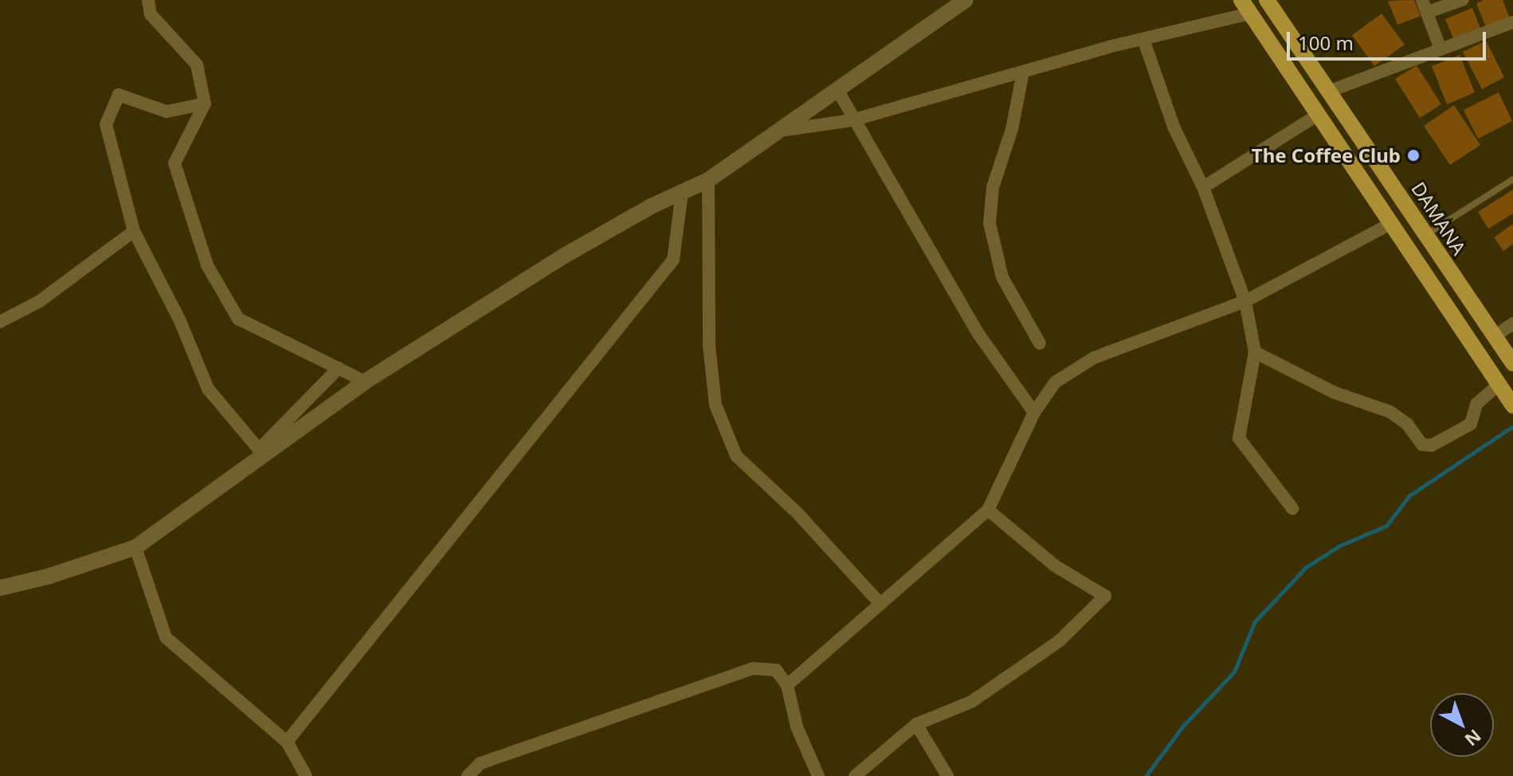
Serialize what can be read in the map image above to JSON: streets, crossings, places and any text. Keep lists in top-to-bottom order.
{
  "streets": {
    "main road": ["DAMANA"]
  },
  "places": ["The Coffee Club"],
  "scale_bar": "100 m",
  "north": "bottom right"
}
